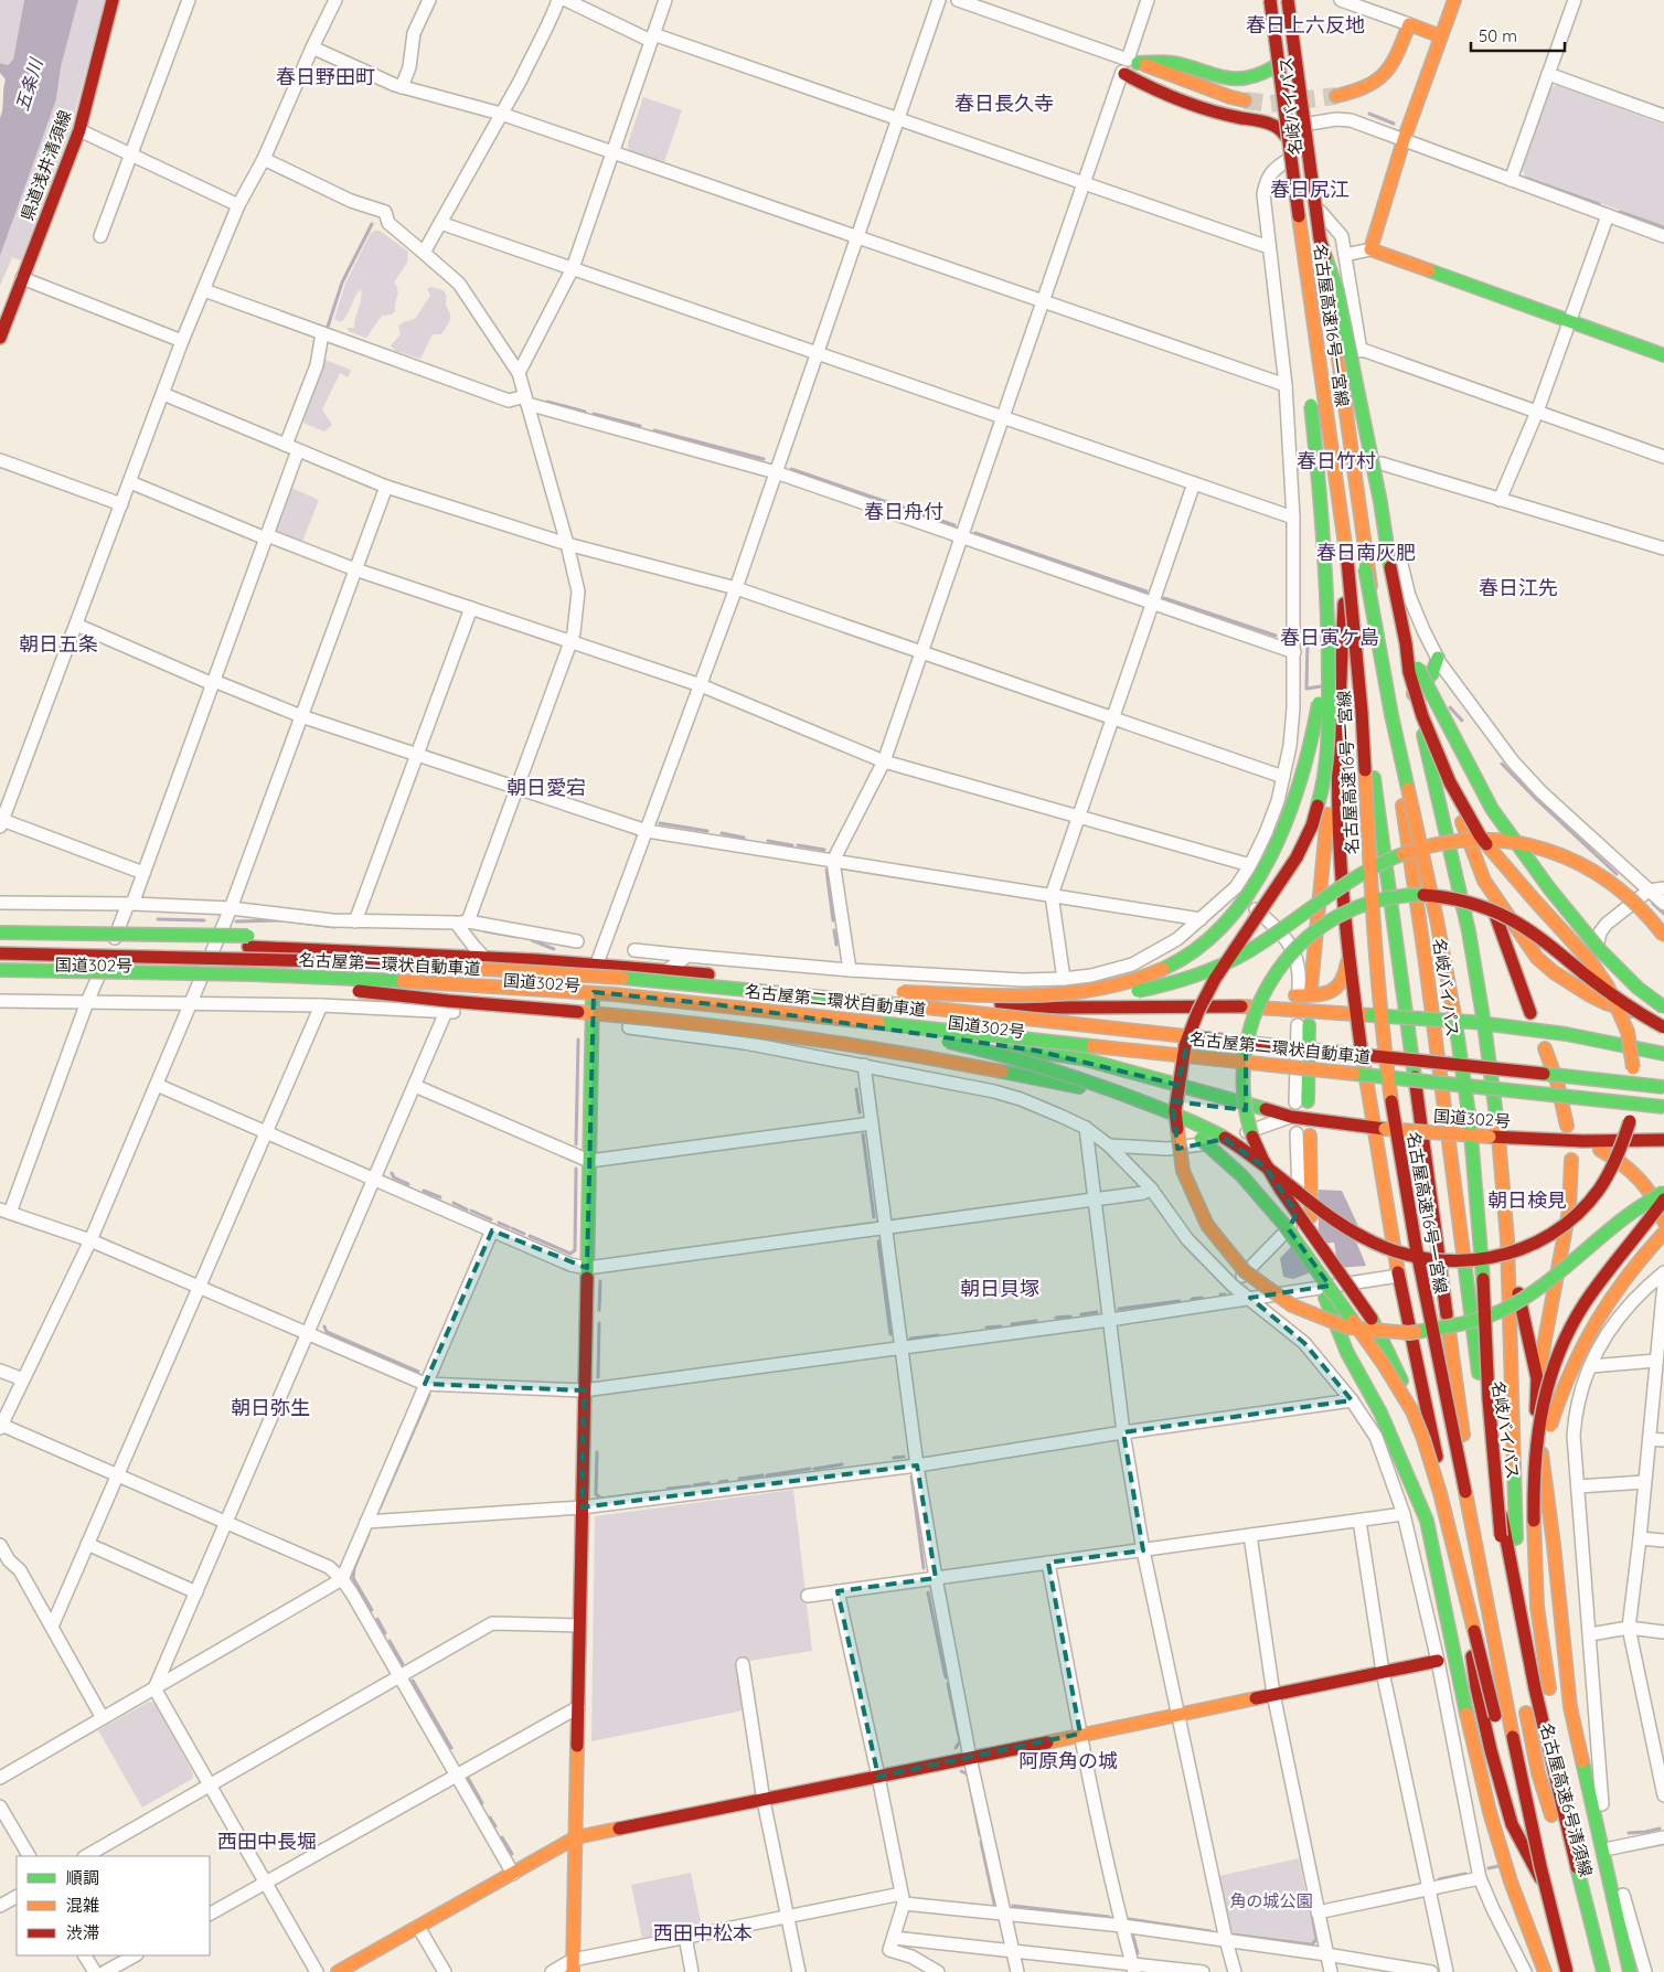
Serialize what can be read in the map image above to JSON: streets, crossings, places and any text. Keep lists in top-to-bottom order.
{
  "streets": {
    "main road": [
      "名岐バイパス",
      "県道浅井清須線",
      "名古屋高速16号一宮線",
      "名古屋第二環状自動車道",
      "国道302号",
      "名古屋高速6号清須線"
    ]
  },
  "crossings": [
    ["名岐バイパス", "名古屋高速6号清須線"],
    ["名古屋高速16号一宮線", "名古屋高速6号清須線"],
    ["名古屋第二環状自動車道", "国道302号"]
  ],
  "districts": [
    "春日上六反地",
    "春日野田町",
    "春日長久寺",
    "春日尻江",
    "春日竹村",
    "春日舟付",
    "春日南灰肥",
    "春日江先",
    "春日寅ケ島",
    "朝日五条",
    "朝日愛宕",
    "朝日検見",
    "朝日貝塚",
    "朝日弥生",
    "阿原角の城",
    "西田中長堀",
    "西田中松本"
  ],
  "water": ["五条川"],
  "parks": ["角の城公園"],
  "legend": ["順調", "混雑", "渋滞"],
  "scale_bar": "50 m"
}
